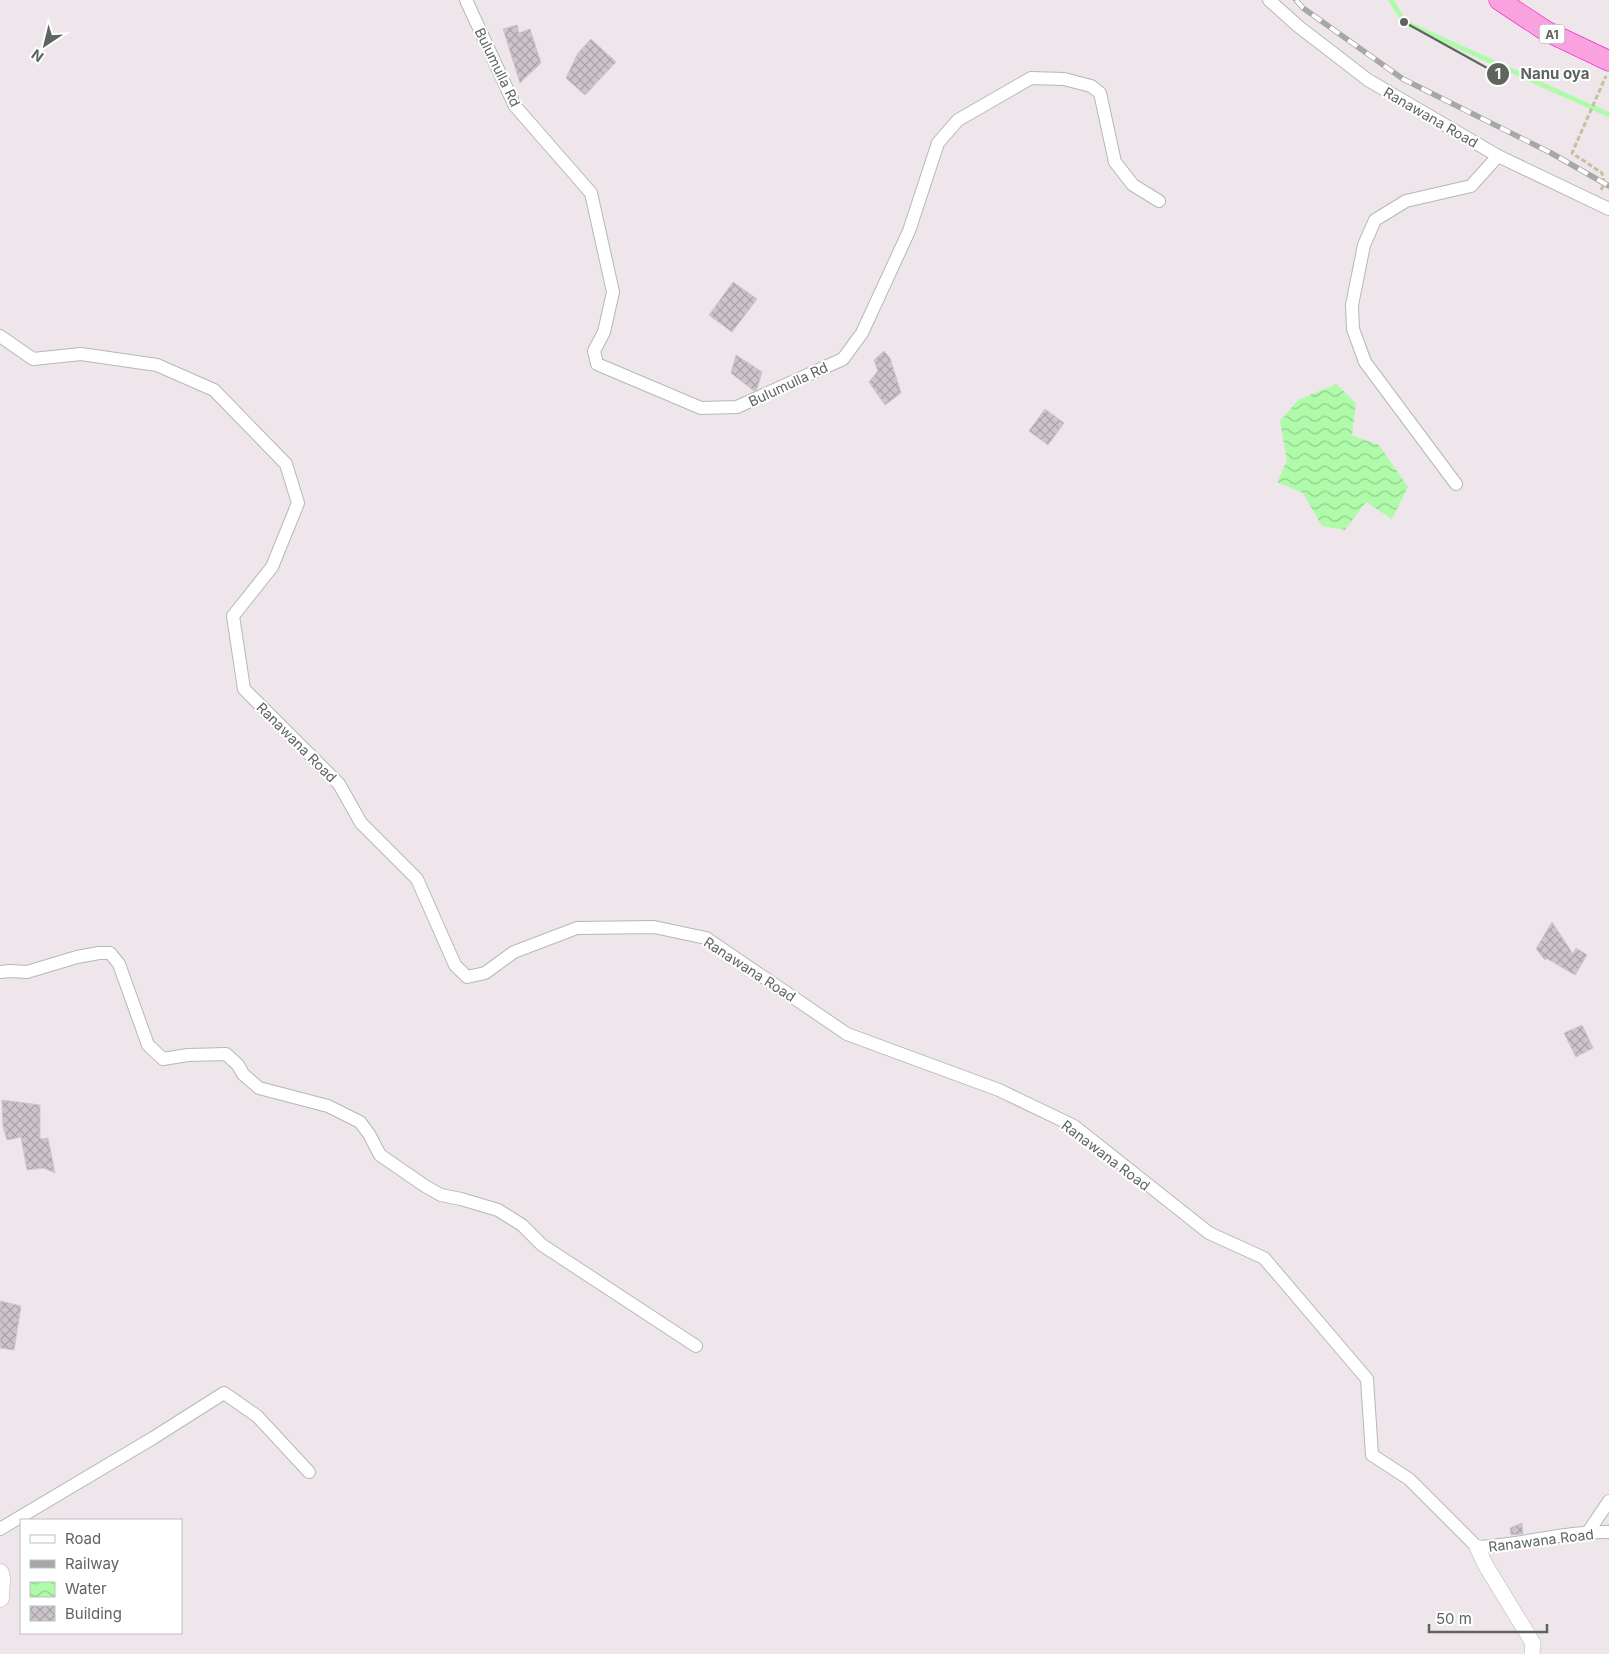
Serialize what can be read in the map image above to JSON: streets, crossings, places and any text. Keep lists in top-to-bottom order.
{
  "streets": {
    "highway": ["A1"],
    "street": ["Bulumulla Rd", "Ranawana Road"]
  },
  "places": ["Nanu oya"],
  "legend": [
    "Road",
    "Railway",
    "Water",
    "Building"
  ],
  "scale_bar": "50 m",
  "north": "bottom left"
}
